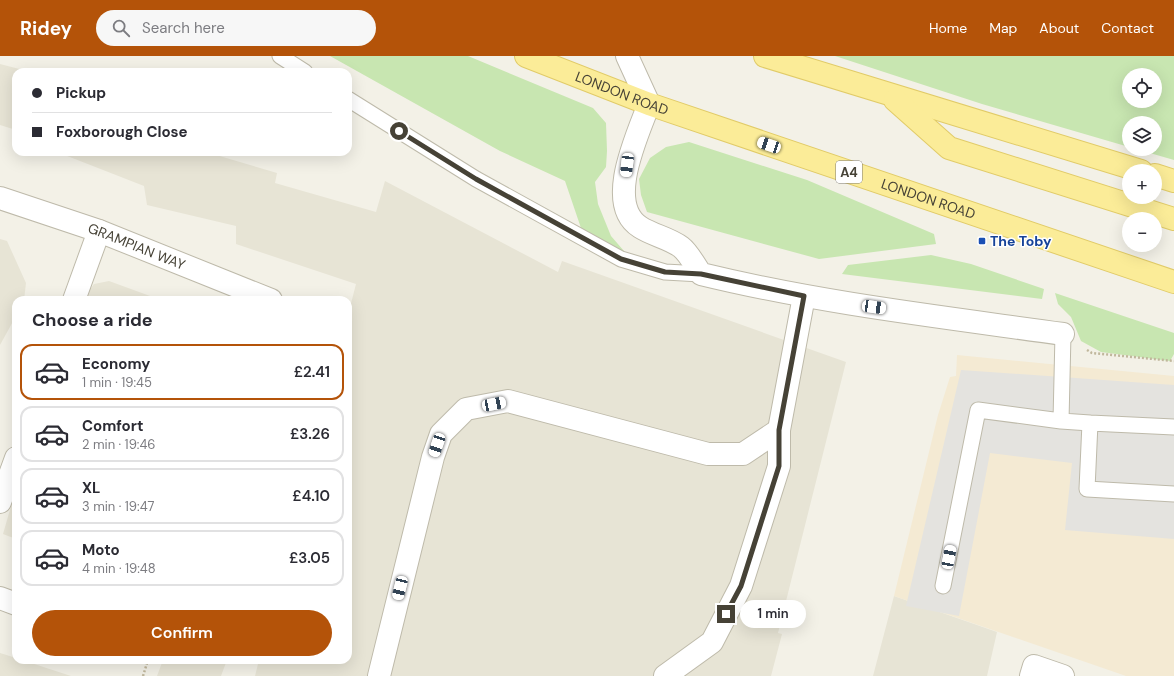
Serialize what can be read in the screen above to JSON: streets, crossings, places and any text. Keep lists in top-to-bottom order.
{
  "streets": {
    "main road": ["LONDON ROAD", "A4"],
    "street": ["GRAMPIAN WAY"]
  },
  "places": {
    "transit": ["The Toby"]
  },
  "page": {
    "header": "Ridey",
    "search": "Search here",
    "nav": [
      "Home",
      "Map",
      "About",
      "Contact"
    ],
    "map_buttons": ["+", "−"],
    "banner": ["Pickup", "Foxborough Close"],
    "heading": "Choose a ride",
    "list": [
      {
        "name": "Economy",
        "note": "1 min · 19:45",
        "value": "£2.41"
      },
      {
        "name": "Comfort",
        "note": "2 min · 19:46",
        "value": "£3.26"
      },
      {
        "name": "XL",
        "note": "3 min · 19:47",
        "value": "£4.10"
      },
      {
        "name": "Moto",
        "note": "4 min · 19:48",
        "value": "£3.05"
      }
    ],
    "bubble": "1 min",
    "buttons": "Confirm"
  }
}
